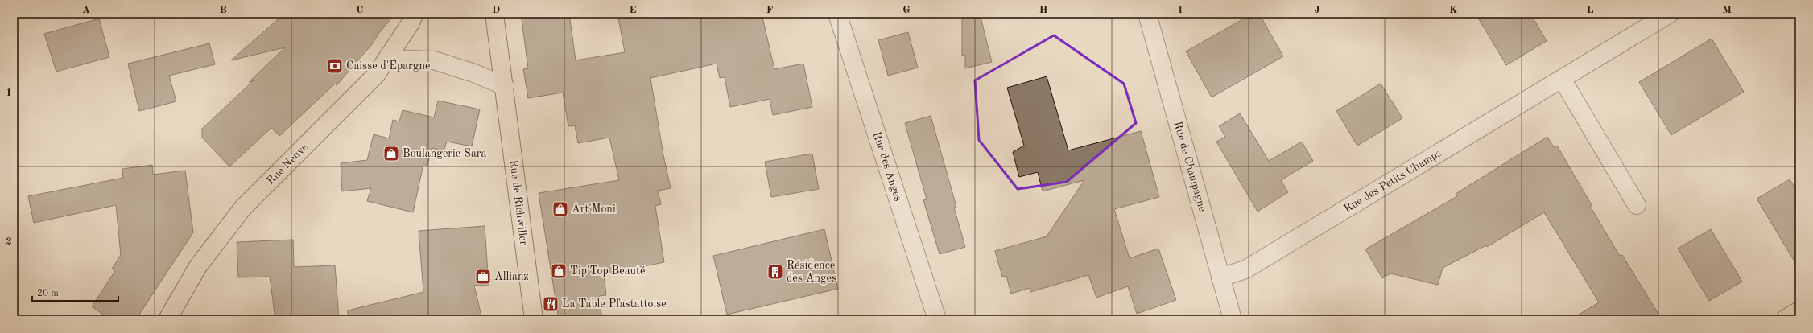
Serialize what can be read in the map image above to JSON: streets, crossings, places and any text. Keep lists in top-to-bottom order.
{
  "streets": {
    "main road": ["Rue Neuve", "Rue de Richwiller"],
    "street": ["Rue des Anges", "Rue de Champagne", "Rue des Petits Champs"]
  },
  "crossings": [
    ["Rue de Champagne", "Rue des Petits Champs"]
  ],
  "places": {
    "bank": ["Caisse d'Épargne"],
    "shop": ["Boulangerie Sara", "Art'Moni", "Tip'Top Beauté"],
    "building": ["Résidence des Anges"],
    "office": ["Allianz"],
    "restaurant": ["La Table Pfastattoise"]
  },
  "scale_bar": "20 m",
  "grid": {
    "columns": [
      "A",
      "B",
      "C",
      "D",
      "E",
      "F",
      "G",
      "H",
      "I",
      "J",
      "K",
      "L",
      "M"
    ],
    "rows": ["1", "2"]
  }
}
